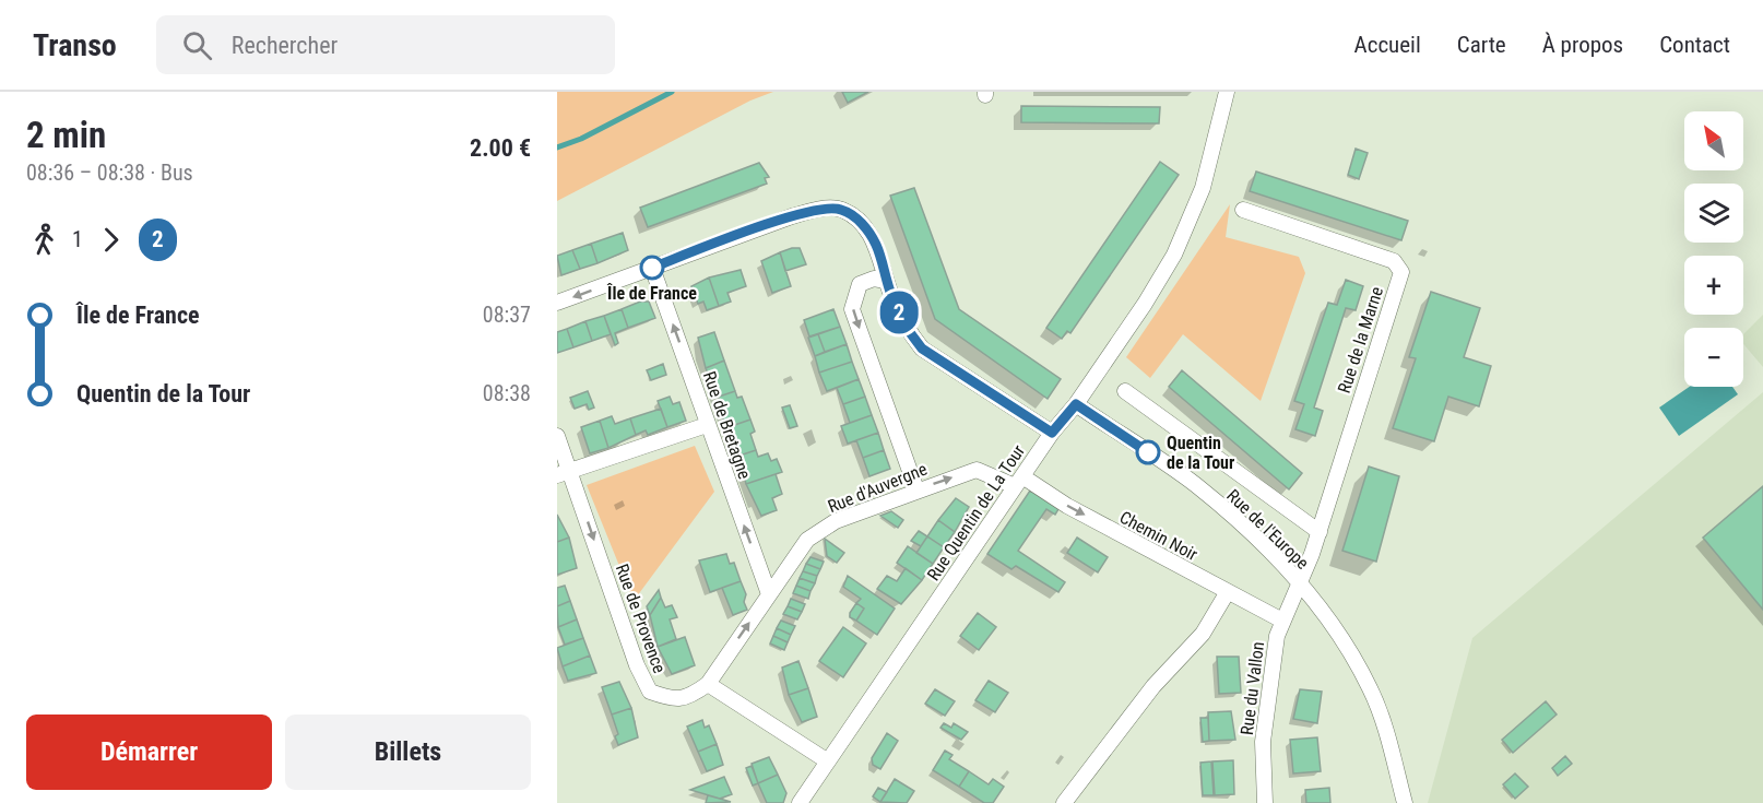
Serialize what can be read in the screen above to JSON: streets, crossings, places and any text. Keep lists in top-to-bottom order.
{
  "streets": {
    "street": [
      "Rue de la Marne",
      "Rue de Bretagne",
      "Rue d'Auvergne",
      "Rue Quentin de La Tour",
      "Rue de l'Europe",
      "Chemin Noir",
      "Rue de Provence",
      "Rue du Vallon"
    ]
  },
  "crossings": [
    ["Rue de la Marne", "Rue de l'Europe"],
    ["Rue de la Marne", "Rue du Vallon"],
    ["Rue de Bretagne", "Rue d'Auvergne"],
    ["Rue d'Auvergne", "Rue Quentin de La Tour"],
    ["Rue d'Auvergne", "Chemin Noir"],
    ["Rue d'Auvergne", "Rue de Provence"],
    ["Rue Quentin de La Tour", "Rue de l'Europe"],
    ["Rue Quentin de La Tour", "Chemin Noir"],
    ["Rue de l'Europe", "Rue du Vallon"],
    ["Chemin Noir", "Rue du Vallon"]
  ],
  "one_way": ["Rue de Bretagne", "Rue d'Auvergne", "Rue de Provence"],
  "places": ["Île de France", "Quentin de la Tour"],
  "lines": ["bus line 2"],
  "north": "top left",
  "page": {
    "header": "Transo",
    "search": "Rechercher",
    "nav": [
      "Accueil",
      "Carte",
      "À propos",
      "Contact"
    ],
    "heading": ["2 min", "08:36 – 08:38 · Bus", "2.00 €"],
    "on_map": "2",
    "map_buttons": ["+", "−"],
    "legs": ["1", "2"],
    "list": [
      {
        "name": "Île de France",
        "value": "08:37"
      },
      {
        "name": "Quentin de la Tour",
        "value": "08:38"
      }
    ],
    "buttons": ["Démarrer", "Billets"]
  }
}
